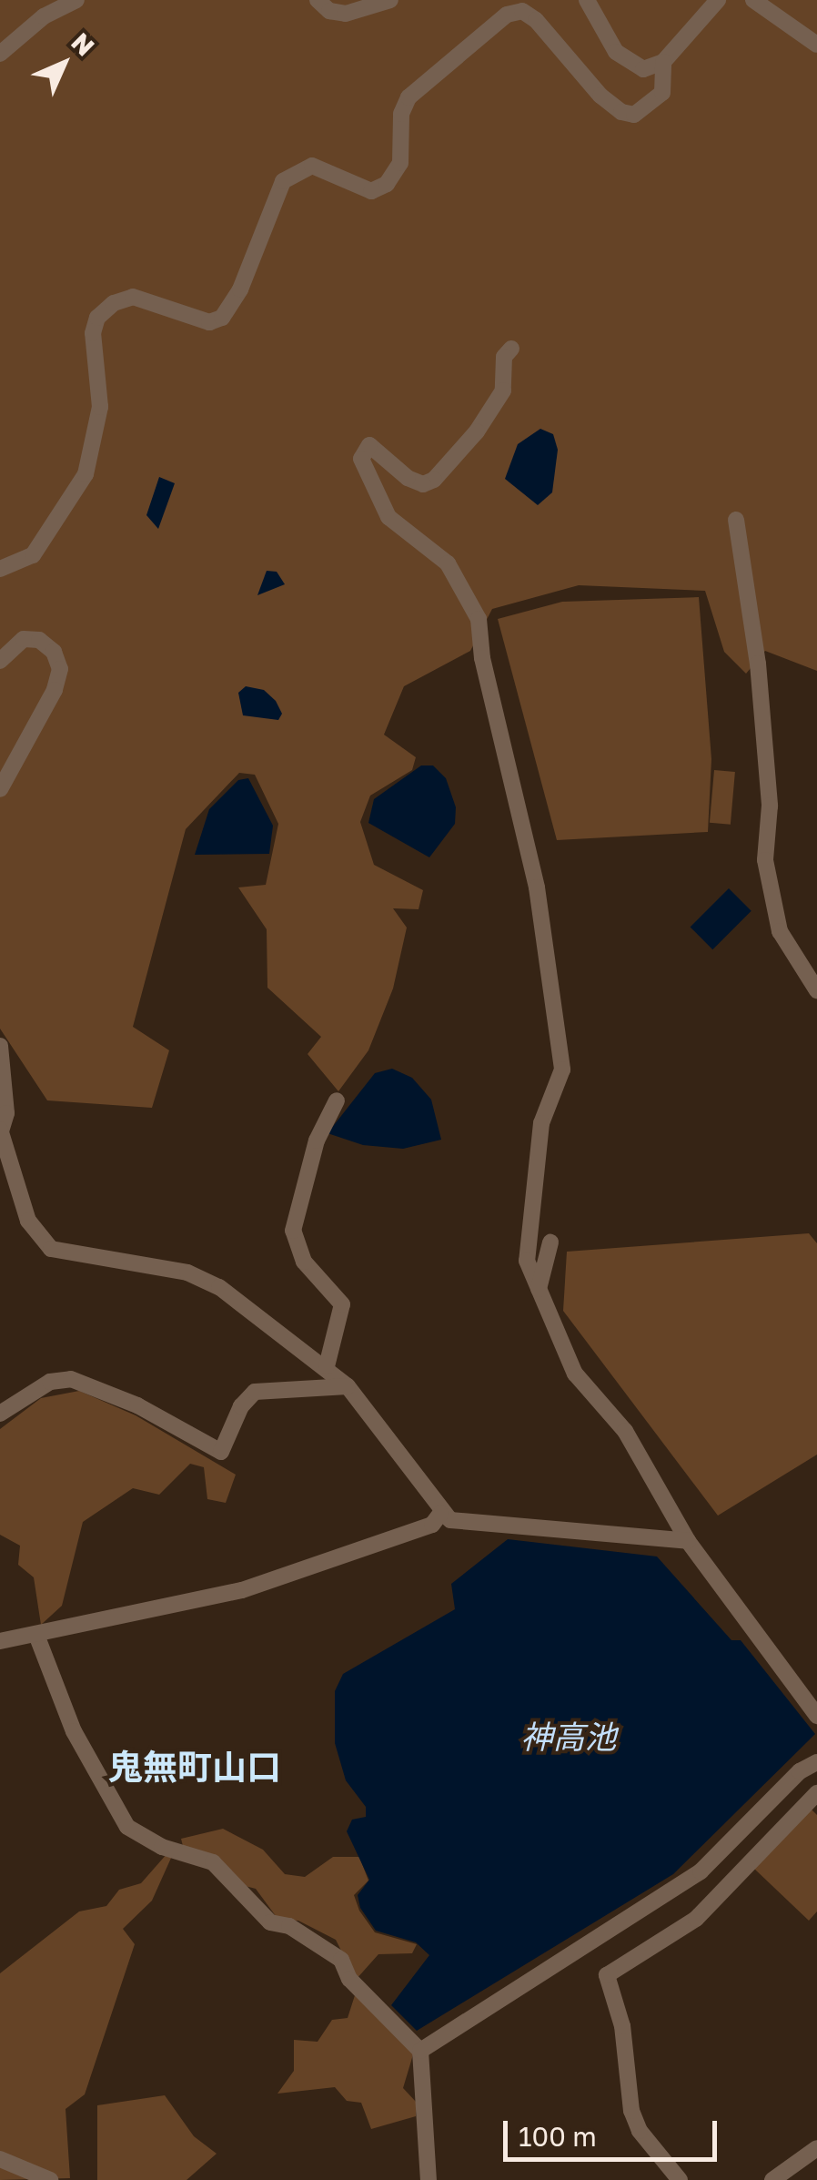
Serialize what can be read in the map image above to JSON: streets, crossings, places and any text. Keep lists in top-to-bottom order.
{
  "districts": ["鬼無町山口"],
  "water": ["神高池"],
  "scale_bar": "100 m",
  "north": "top right"
}
